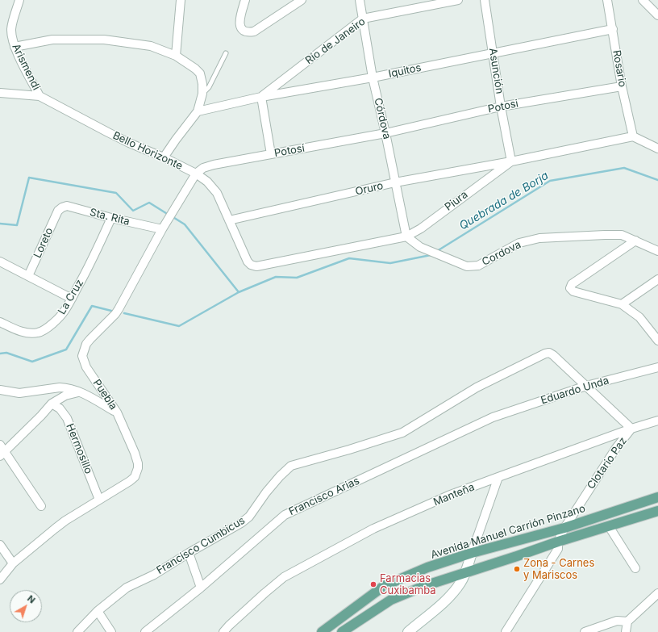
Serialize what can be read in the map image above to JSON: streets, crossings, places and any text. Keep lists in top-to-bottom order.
{
  "streets": {
    "main road": ["Avenida Manuel Carrión Pinzano"],
    "street": [
      "Río de Janeiro",
      "Arismendi",
      "Rosario",
      "Iquitos",
      "Asunción",
      "Potosi",
      "Córdova",
      "Bello Horizonte",
      "Potosí",
      "Oruro",
      "Piura",
      "Sta. Rita",
      "Loreto",
      "Cordova",
      "La Cruz",
      "Eduardo Unda",
      "Puebla",
      "Hermosillo",
      "Clotario Paz",
      "Manteña",
      "Francisco Arias",
      "Francisco Cumbicus"
    ]
  },
  "crossings": [
    ["Río de Janeiro", "Iquitos"],
    ["Río de Janeiro", "Córdova"],
    ["Arismendi", "Bello Horizonte"],
    ["Rosario", "Iquitos"],
    ["Rosario", "Potosi"],
    ["Rosario", "Piura"],
    ["Iquitos", "Asunción"],
    ["Iquitos", "Córdova"],
    ["Asunción", "Potosi"],
    ["Asunción", "Oruro"],
    ["Asunción", "Piura"],
    ["Potosi", "Córdova"],
    ["Potosi", "Potosí"],
    ["Córdova", "Potosí"],
    ["Córdova", "Oruro"],
    ["Córdova", "Piura"],
    ["Córdova", "Cordova"],
    ["Bello Horizonte", "Potosí"],
    ["Bello Horizonte", "Oruro"],
    ["Bello Horizonte", "Piura"],
    ["Bello Horizonte", "Puebla"],
    ["Potosí", "Puebla"],
    ["Oruro", "Piura"],
    ["Piura", "Cordova"],
    ["Sta. Rita", "Loreto"],
    ["Sta. Rita", "La Cruz"],
    ["Sta. Rita", "Puebla"],
    ["Eduardo Unda", "Francisco Arias"],
    ["Eduardo Unda", "Francisco Cumbicus"],
    ["Puebla", "Hermosillo"],
    ["Clotario Paz", "Manteña"],
    ["Clotario Paz", "Avenida Manuel Carrión Pinzano"]
  ],
  "water": ["Quebrada de Borja"],
  "places": ["Zona - Carnes y Mariscos", "Farmacias Cuxibamba"],
  "north": "top right"
}
